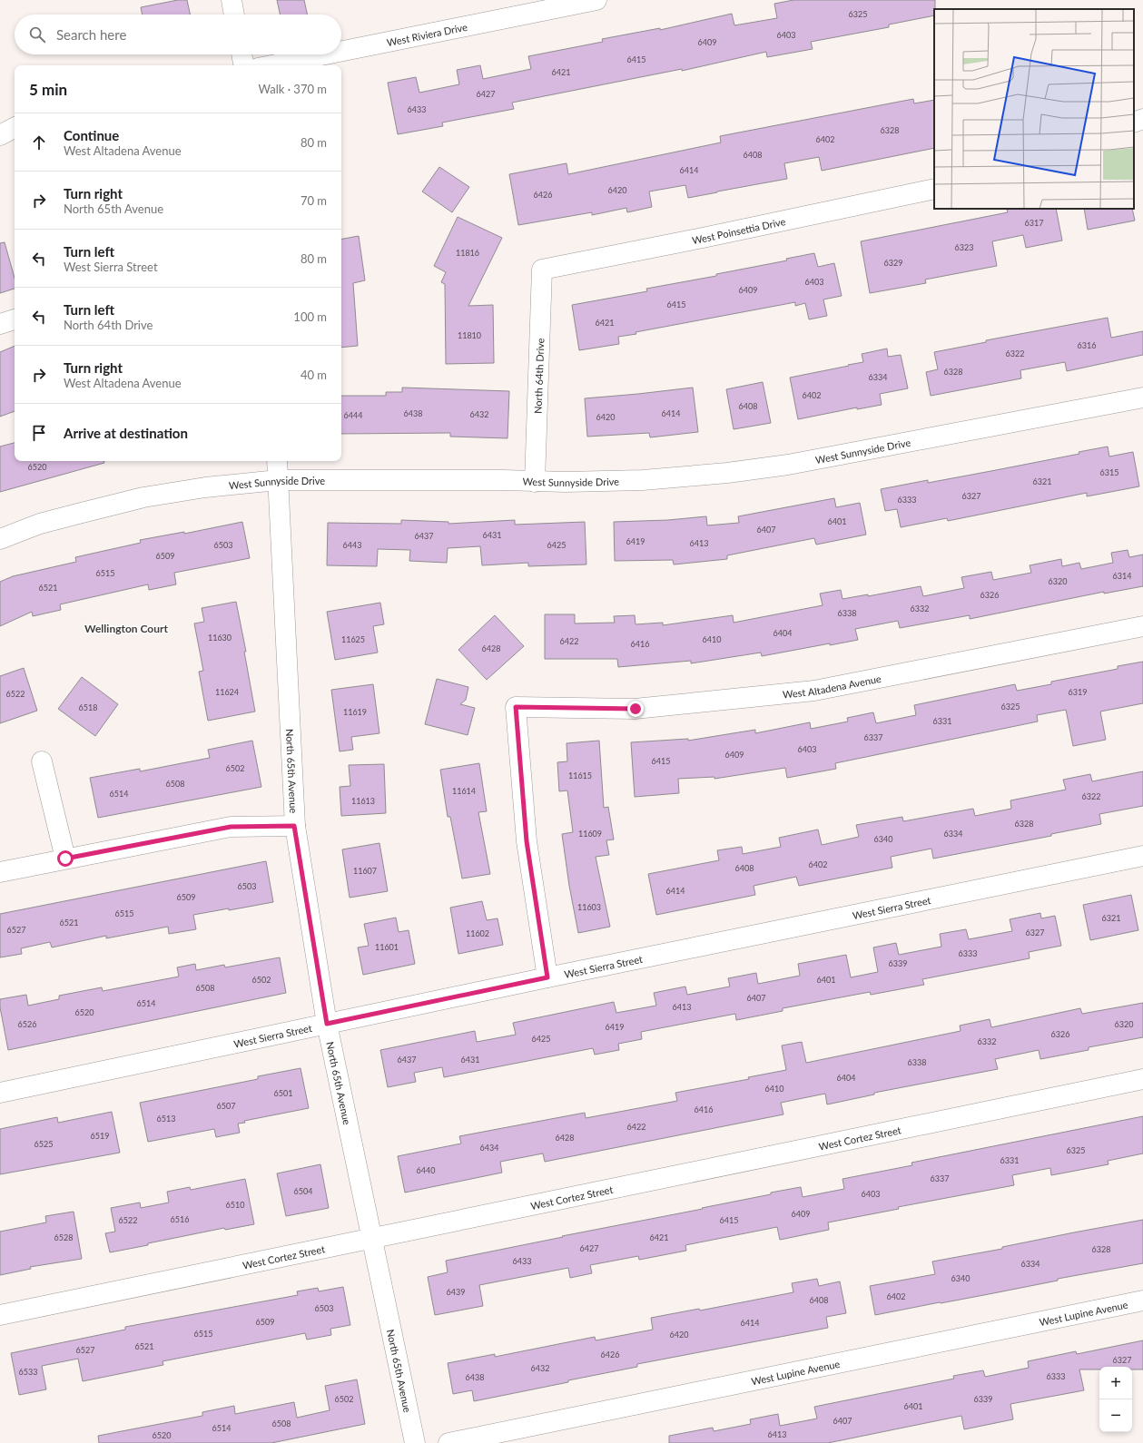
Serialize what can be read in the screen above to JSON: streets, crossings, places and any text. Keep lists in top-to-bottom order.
{
  "streets": {
    "street": [
      "West Riviera Drive",
      "West Poinsettia Drive",
      "North 64th Drive",
      "West Sunnyside Drive",
      "West Altadena Avenue",
      "North 65th Avenue",
      "West Sierra Street",
      "West Cortez Street",
      "West Lupine Avenue"
    ]
  },
  "crossings": [
    ["West Poinsettia Drive", "North 64th Drive"],
    ["North 64th Drive", "West Sunnyside Drive"],
    ["West Sunnyside Drive", "North 65th Avenue"],
    ["West Altadena Avenue", "West Sierra Street"],
    ["North 65th Avenue", "West Sierra Street"],
    ["North 65th Avenue", "West Cortez Street"]
  ],
  "districts": ["Wellington Court"],
  "house_numbers": [
    "6325",
    "6403",
    "6409",
    "6415",
    "6421",
    "6427",
    "6433",
    "6328",
    "6402",
    "6408",
    "6414",
    "6420",
    "6426",
    "6317",
    "6323",
    "11816",
    "6329",
    "6403",
    "6409",
    "6415",
    "6421",
    "11810",
    "6316",
    "6322",
    "6328",
    "6334",
    "6402",
    "6408",
    "6438",
    "6414",
    "6432",
    "6444",
    "6420",
    "6520",
    "6315",
    "6321",
    "6327",
    "6333",
    "6401",
    "6407",
    "6431",
    "6437",
    "6419",
    "6413",
    "6503",
    "6443",
    "6425",
    "6509",
    "6515",
    "6314",
    "6320",
    "6521",
    "6326",
    "6332",
    "6338",
    "6404",
    "11630",
    "11625",
    "6410",
    "6422",
    "6416",
    "6428",
    "11624",
    "6319",
    "6522",
    "6325",
    "6518",
    "11619",
    "6331",
    "6337",
    "6403",
    "6409",
    "6415",
    "6502",
    "11615",
    "6508",
    "11614",
    "6514",
    "6322",
    "11613",
    "6328",
    "11609",
    "6334",
    "6340",
    "6402",
    "6408",
    "11607",
    "6503",
    "6414",
    "6509",
    "11603",
    "6515",
    "6321",
    "6521",
    "6527",
    "6327",
    "11602",
    "11601",
    "6333",
    "6339",
    "6502",
    "6401",
    "6508",
    "6407",
    "6514",
    "6413",
    "6520",
    "6526",
    "6320",
    "6419",
    "6326",
    "6425",
    "6332",
    "6437",
    "6431",
    "6338",
    "6404",
    "6410",
    "6501",
    "6507",
    "6416",
    "6513",
    "6422",
    "6519",
    "6428",
    "6525",
    "6434",
    "6325",
    "6331",
    "6440",
    "6337",
    "6504",
    "6403",
    "6510",
    "6409",
    "6516",
    "6522",
    "6415",
    "6528",
    "6421",
    "6427",
    "6328",
    "6433",
    "6334",
    "6340",
    "6439",
    "6402",
    "6408",
    "6503",
    "6509",
    "6414",
    "6515",
    "6420",
    "6521",
    "6527",
    "6426",
    "6327",
    "6432",
    "6533",
    "6333",
    "6438",
    "6502",
    "6339",
    "6401",
    "6407",
    "6508",
    "6514",
    "6413",
    "6520"
  ],
  "page": {
    "search": "Search here",
    "heading": ["5 min", "Walk · 370 m"],
    "list": [
      ["Continue", "West Altadena Avenue", "80 m"],
      ["Turn right", "North 65th Avenue", "70 m"],
      ["Turn left", "West Sierra Street", "80 m"],
      ["Turn left", "North 64th Drive", "100 m"],
      ["Turn right", "West Altadena Avenue", "40 m"],
      "Arrive at destination"
    ],
    "map_buttons": ["+", "−"]
  }
}
